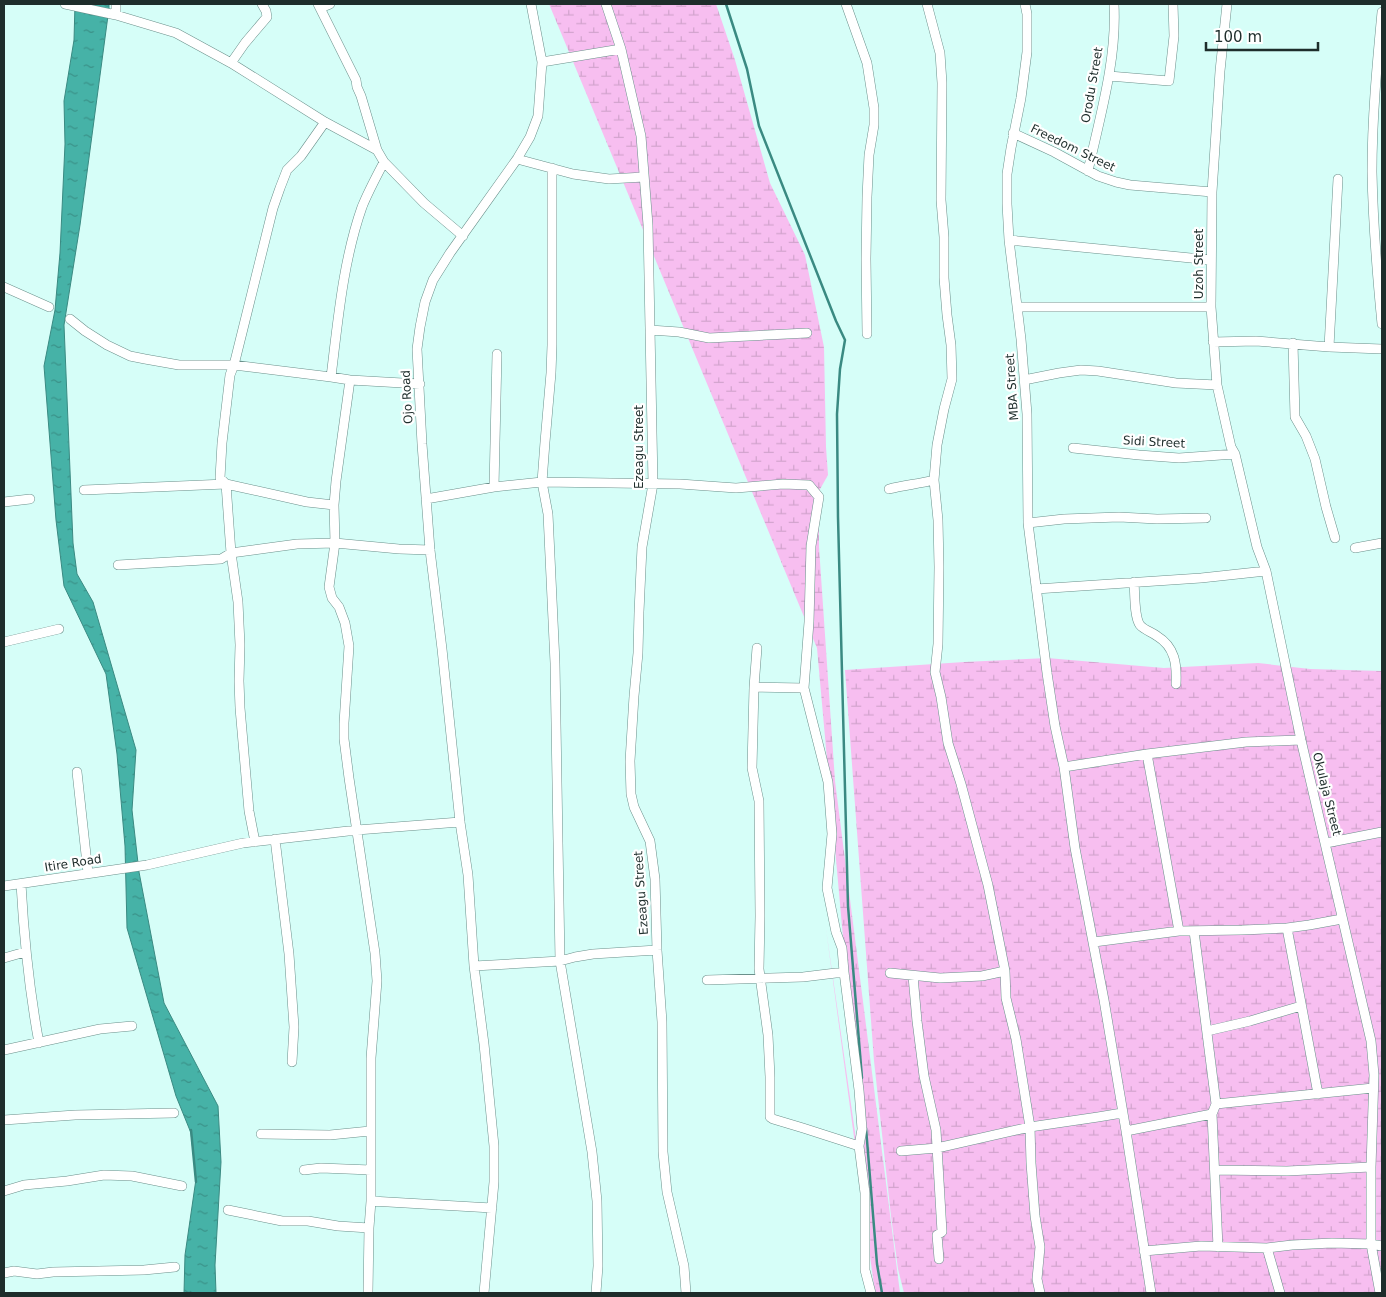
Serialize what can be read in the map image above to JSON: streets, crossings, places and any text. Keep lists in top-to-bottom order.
{
  "streets": {
    "street": [
      "Orodu Street",
      "Freedom Street",
      "Uzoh Street",
      "MBA Street",
      "Ojo Road",
      "Sidi Street",
      "Ezeagu Street",
      "Okulaja Street",
      "Itire Road"
    ]
  },
  "crossings": [
    ["Orodu Street", "Freedom Street"],
    ["Freedom Street", "Uzoh Street"],
    ["Freedom Street", "MBA Street"],
    ["Uzoh Street", "Sidi Street"],
    ["Uzoh Street", "Okulaja Street"],
    ["Ojo Road", "Itire Road"]
  ],
  "scale_bar": "100 m"
}
